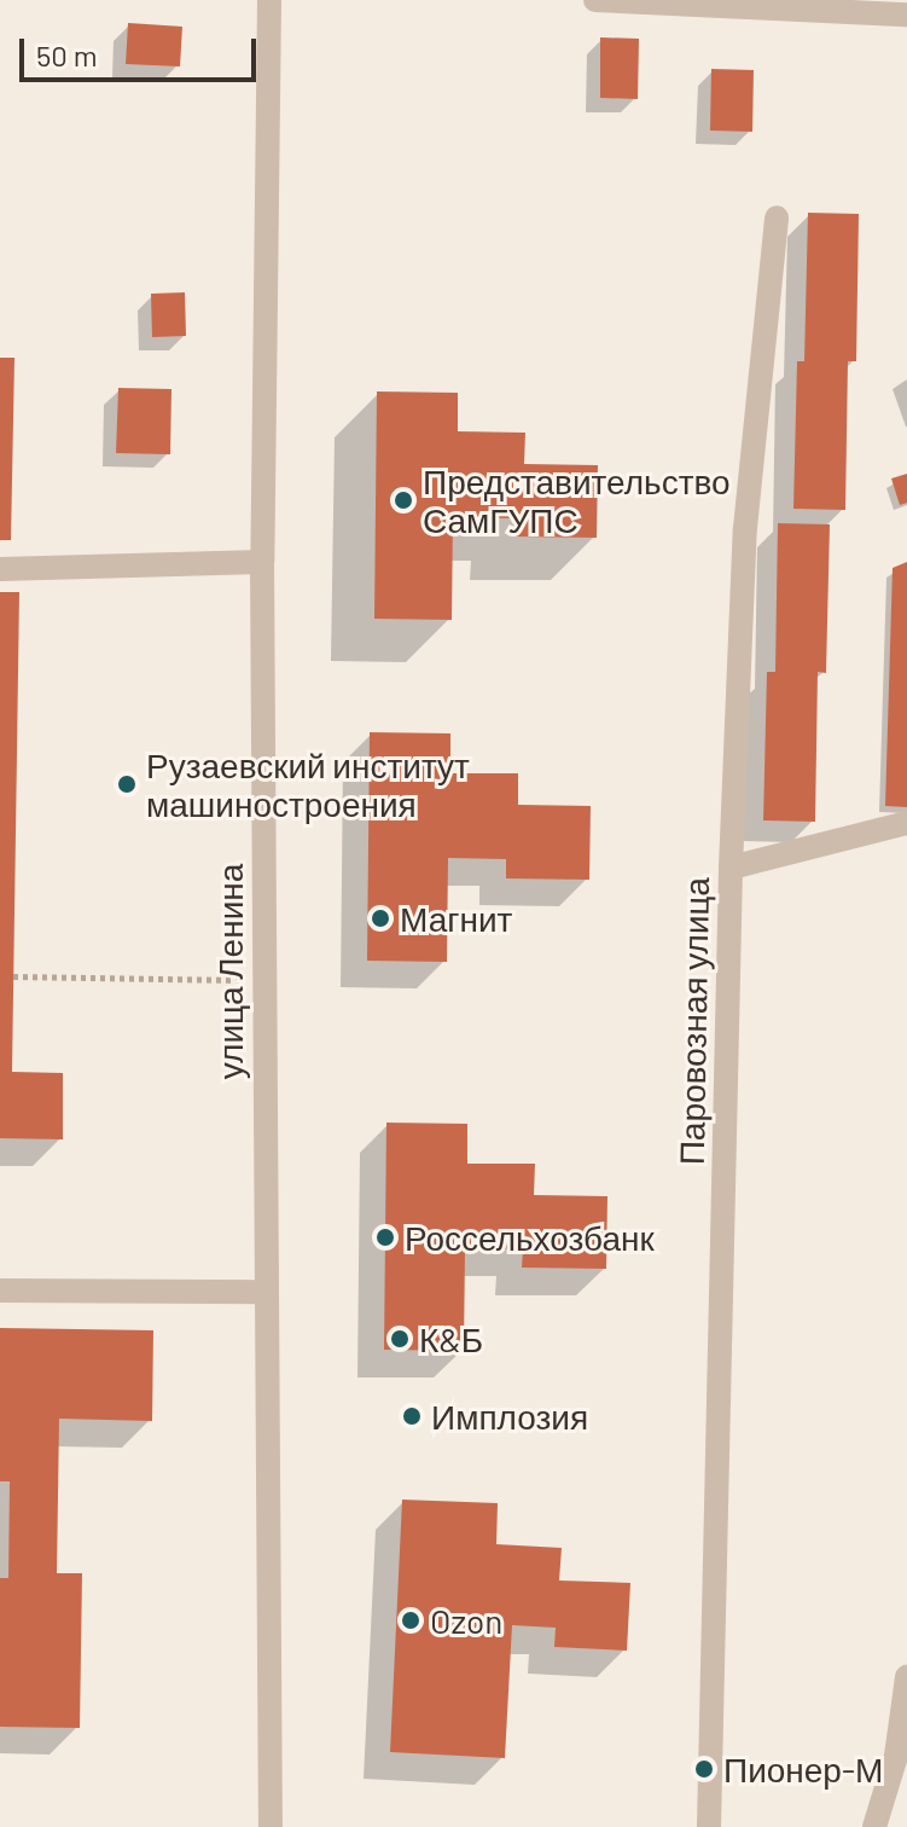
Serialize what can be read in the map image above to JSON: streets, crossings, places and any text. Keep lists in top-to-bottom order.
{
  "streets": {
    "street": ["улица Ленина", "Паровозная улица"]
  },
  "places": [
    "Представительство СамГУПС",
    "Рузаевский институт машиностроения",
    "Магнит",
    "Россельхозбанк",
    "К&Б",
    "Имплозия",
    "Ozon",
    "Пионер-М"
  ],
  "scale_bar": "50 m"
}
